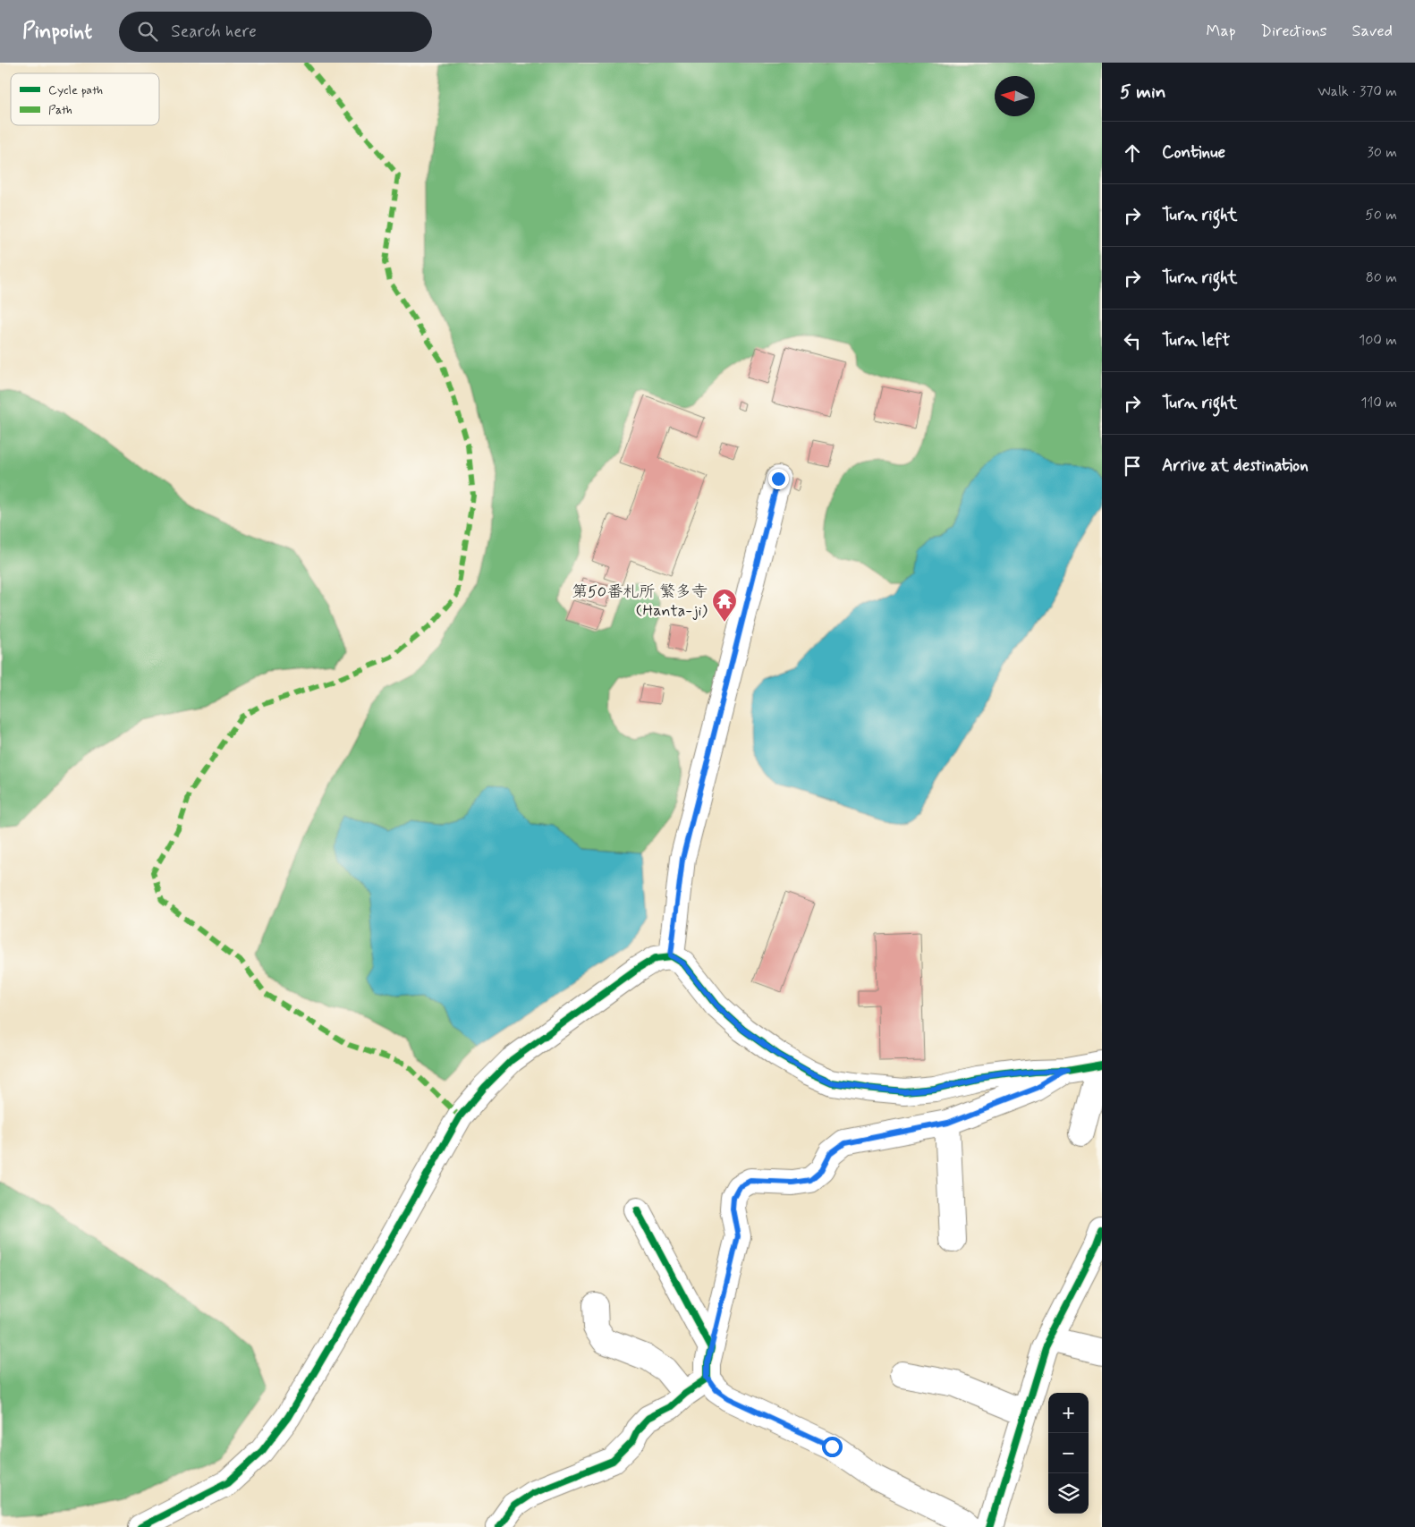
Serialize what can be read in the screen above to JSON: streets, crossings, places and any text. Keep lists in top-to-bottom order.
{
  "places": {
    "temple": ["第50番札所 繁多寺 (Hanta-ji)"]
  },
  "legend": ["Cycle path", "Path"],
  "north": "left",
  "page": {
    "header": "Pinpoint",
    "search": "Search here",
    "nav": ["Map", "Directions", "Saved"],
    "heading": ["5 min", "Walk · 370 m"],
    "list": [
      ["Continue", "30 m"],
      ["Turn right", "50 m"],
      ["Turn right", "80 m"],
      ["Turn left", "100 m"],
      ["Turn right", "110 m"],
      "Arrive at destination"
    ],
    "map_buttons": ["+", "−"]
  }
}
